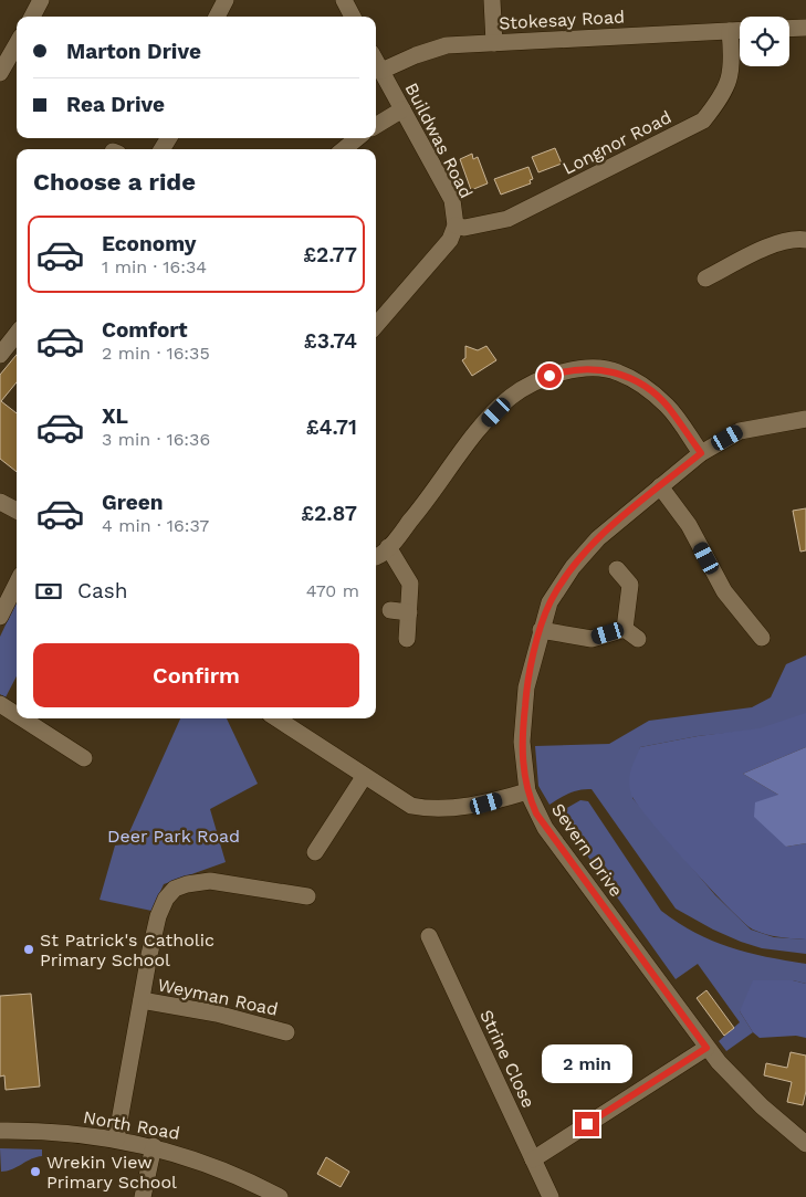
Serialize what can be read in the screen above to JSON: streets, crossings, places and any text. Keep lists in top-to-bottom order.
{
  "streets": {
    "street": [
      "Stokesay Road",
      "Buildwas Road",
      "Longnor Road",
      "Severn Drive",
      "Weyman Road",
      "Strine Close",
      "North Road"
    ]
  },
  "crossings": [
    ["Stokesay Road", "Buildwas Road"],
    ["Stokesay Road", "Longnor Road"],
    ["Buildwas Road", "Longnor Road"]
  ],
  "parks": ["Deer Park Road"],
  "places": ["St Patrick's Catholic Primary School", "Wrekin View Primary School"],
  "page": {
    "banner": ["Marton Drive", "Rea Drive"],
    "heading": "Choose a ride",
    "list": [
      {
        "name": "Economy",
        "note": "1 min · 16:34",
        "value": "£2.77"
      },
      {
        "name": "Comfort",
        "note": "2 min · 16:35",
        "value": "£3.74"
      },
      {
        "name": "XL",
        "note": "3 min · 16:36",
        "value": "£4.71"
      },
      {
        "name": "Green",
        "note": "4 min · 16:37",
        "value": "£2.87"
      }
    ],
    "pay": ["Cash", "470 m"],
    "buttons": "Confirm",
    "bubble": "2 min"
  }
}
